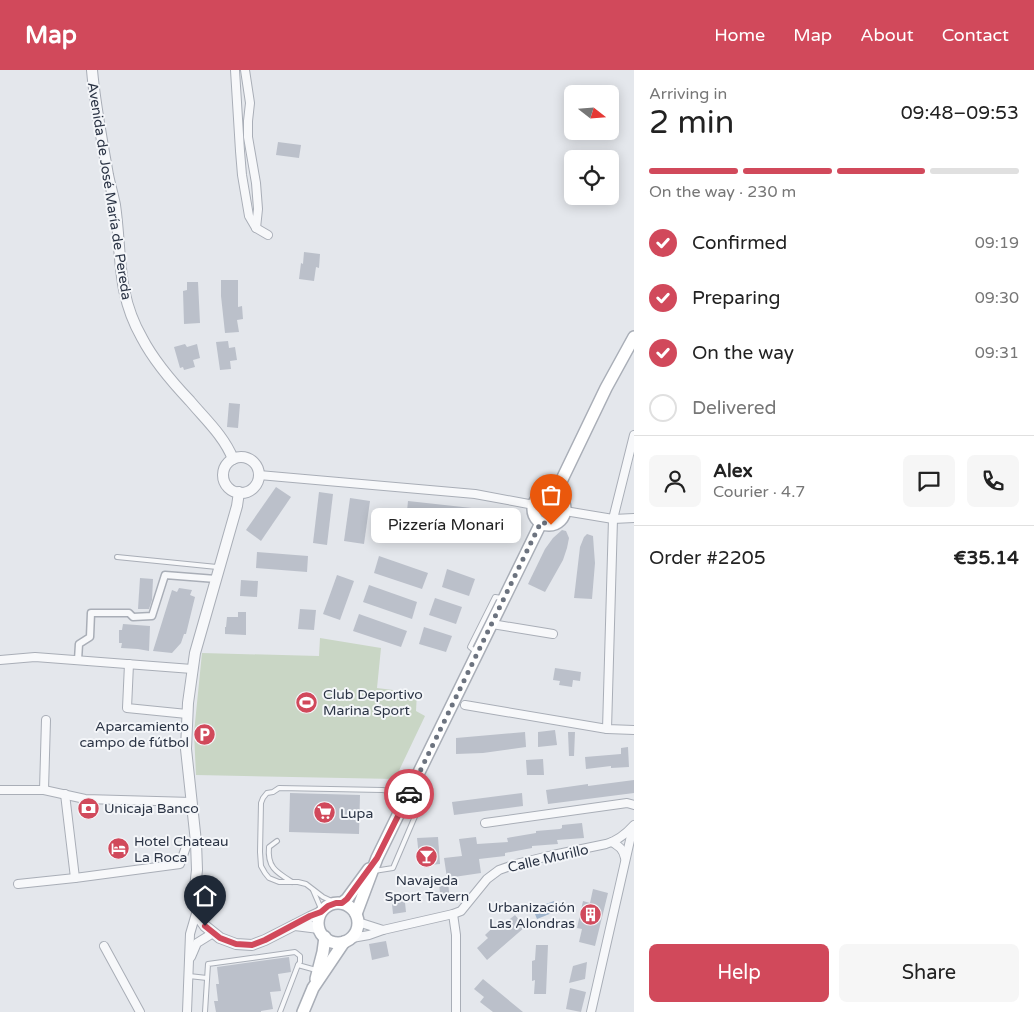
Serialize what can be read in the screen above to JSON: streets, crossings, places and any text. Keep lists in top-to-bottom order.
{
  "streets": {
    "street": ["Avenida de José María de Pereda", "Calle Murillo"]
  },
  "places": {
    "other": ["Pizzería Monari"],
    "sports": ["Club Deportivo Marina Sport"],
    "parking": ["Aparcamiento campo de fútbol"],
    "bank": ["Unicaja Banco"],
    "supermarket": ["Lupa"],
    "hotel": ["Hotel Chateau La Roca"],
    "bar": ["Navajeda Sport Tavern"],
    "building": ["Urbanización Las Alondras"]
  },
  "north": "right",
  "page": {
    "header": "Map",
    "nav": [
      "Home",
      "Map",
      "About",
      "Contact"
    ],
    "heading": ["2 min", "Arriving in", "09:48–09:53"],
    "panel": [
      "Alex",
      "Courier · 4.7",
      "Order #2205",
      "€35.14"
    ],
    "bar": "On the way · 230 m",
    "list": [
      ["Confirmed", "09:19"],
      ["Preparing", "09:30"],
      ["On the way", "09:31"],
      "Delivered"
    ],
    "bubble": "Pizzería Monari",
    "buttons": ["Help", "Share"]
  }
}
